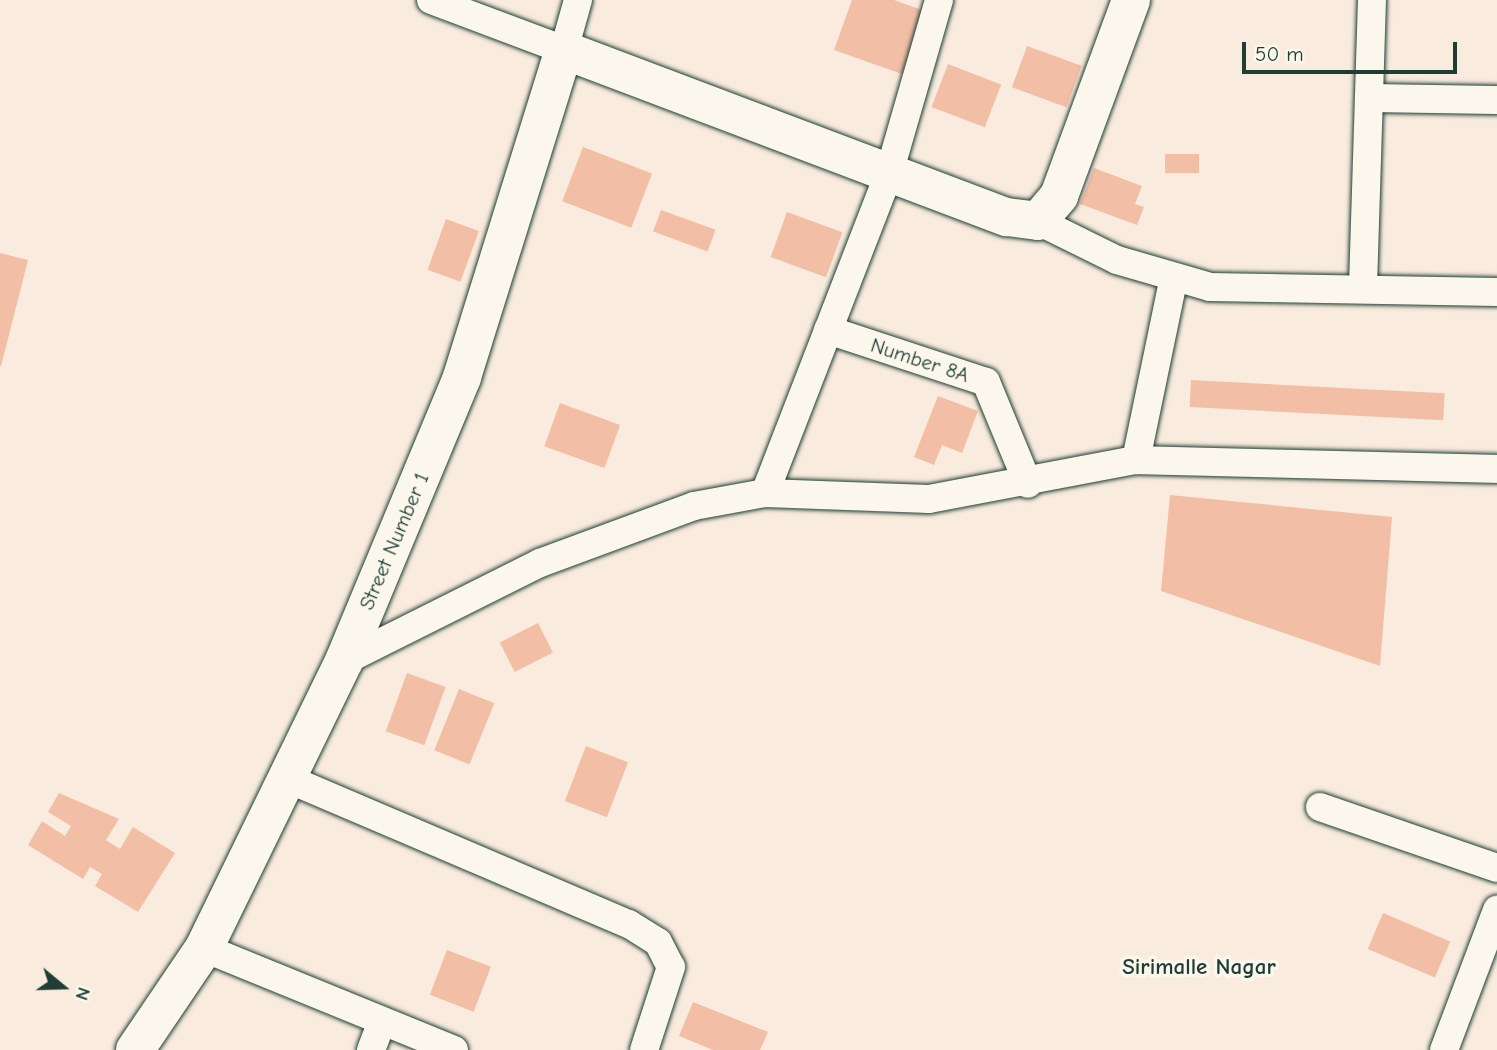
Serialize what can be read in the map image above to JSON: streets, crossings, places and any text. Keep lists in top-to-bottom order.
{
  "streets": {
    "street": ["Number 8A", "Street Number 1"]
  },
  "districts": ["Sirimalle Nagar"],
  "scale_bar": "50 m",
  "north": "right"
}
